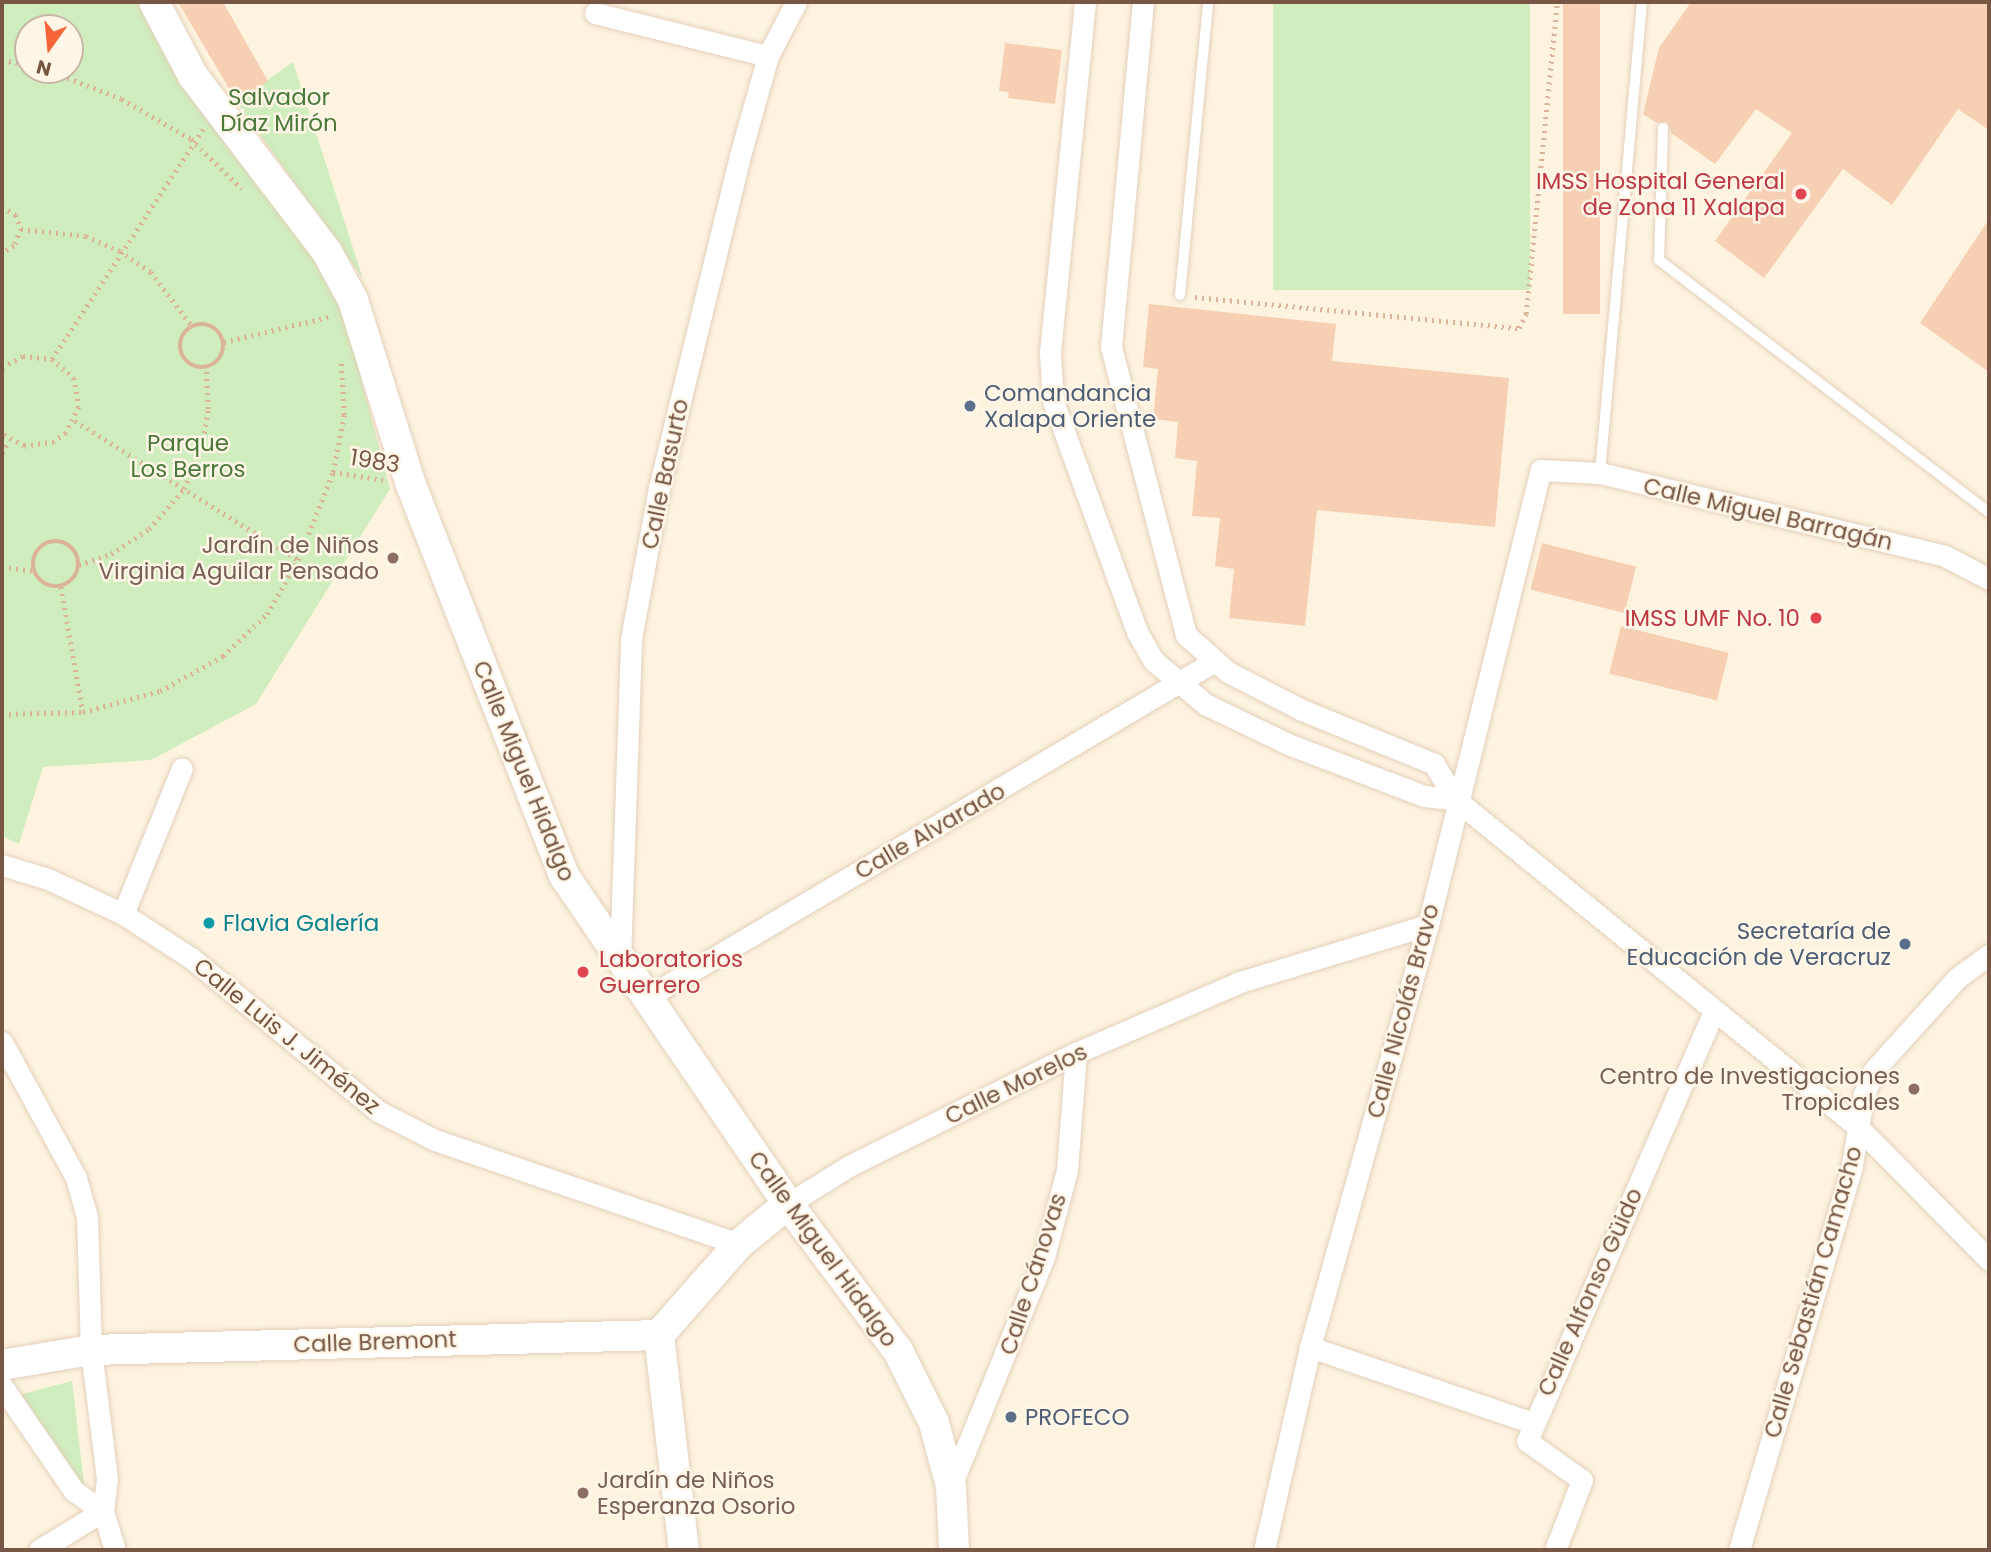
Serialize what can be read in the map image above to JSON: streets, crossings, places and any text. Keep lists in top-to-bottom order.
{
  "streets": {
    "main road": ["Calle Miguel Hidalgo", "Calle Morelos", "Calle Bremont"],
    "street": [
      "Calle Basurto",
      "Calle Miguel Barragán",
      "Calle Alvarado",
      "Calle Nicolás Bravo",
      "Calle Luis J. Jiménez",
      "Calle Cánovas",
      "Calle Alfonso Güido",
      "Calle Sebastián Camacho"
    ],
    "path": ["1983"]
  },
  "crossings": [
    ["1983", "Calle Miguel Hidalgo"],
    ["Calle Basurto", "Calle Miguel Hidalgo"],
    ["Calle Miguel Barragán", "Calle Nicolás Bravo"],
    ["Calle Miguel Hidalgo", "Calle Alvarado"],
    ["Calle Miguel Hidalgo", "Calle Morelos"],
    ["Calle Miguel Hidalgo", "Calle Cánovas"],
    ["Calle Nicolás Bravo", "Calle Morelos"],
    ["Calle Luis J. Jiménez", "Calle Morelos"],
    ["Calle Morelos", "Calle Cánovas"],
    ["Calle Morelos", "Calle Bremont"]
  ],
  "parks": ["Salvador Díaz Mirón", "Parque Los Berros"],
  "places": [
    "IMSS Hospital General de Zona 11 Xalapa",
    "Comandancia Xalapa Oriente",
    "Jardín de Niños Virginia Aguilar Pensado",
    "IMSS UMF No. 10",
    "Flavia Galería",
    "Secretaría de Educación de Veracruz",
    "Laboratorios Guerrero",
    "Centro de Investigaciones Tropicales",
    "PROFECO",
    "Jardín de Niños Esperanza Osorio"
  ],
  "north": "bottom"
}
